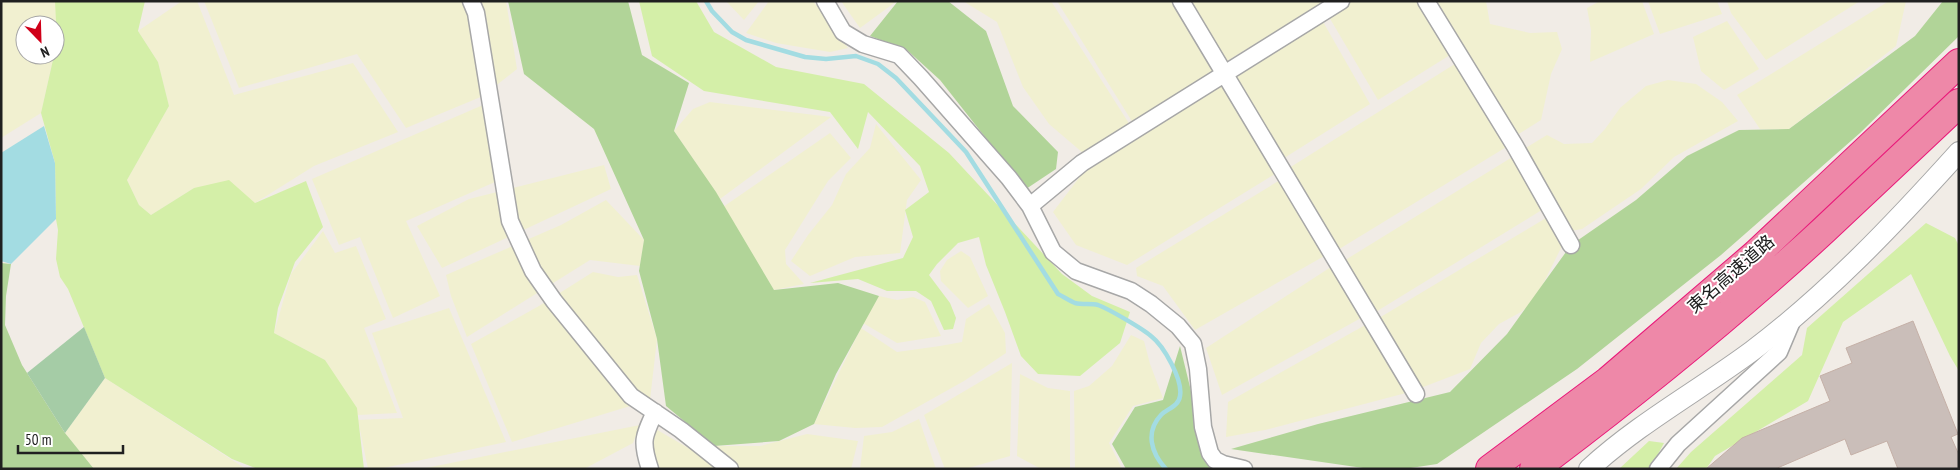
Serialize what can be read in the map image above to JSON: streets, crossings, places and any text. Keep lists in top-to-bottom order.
{
  "streets": {
    "highway": ["東名高速道路"]
  },
  "scale_bar": "50 m",
  "north": "bottom right"
}
